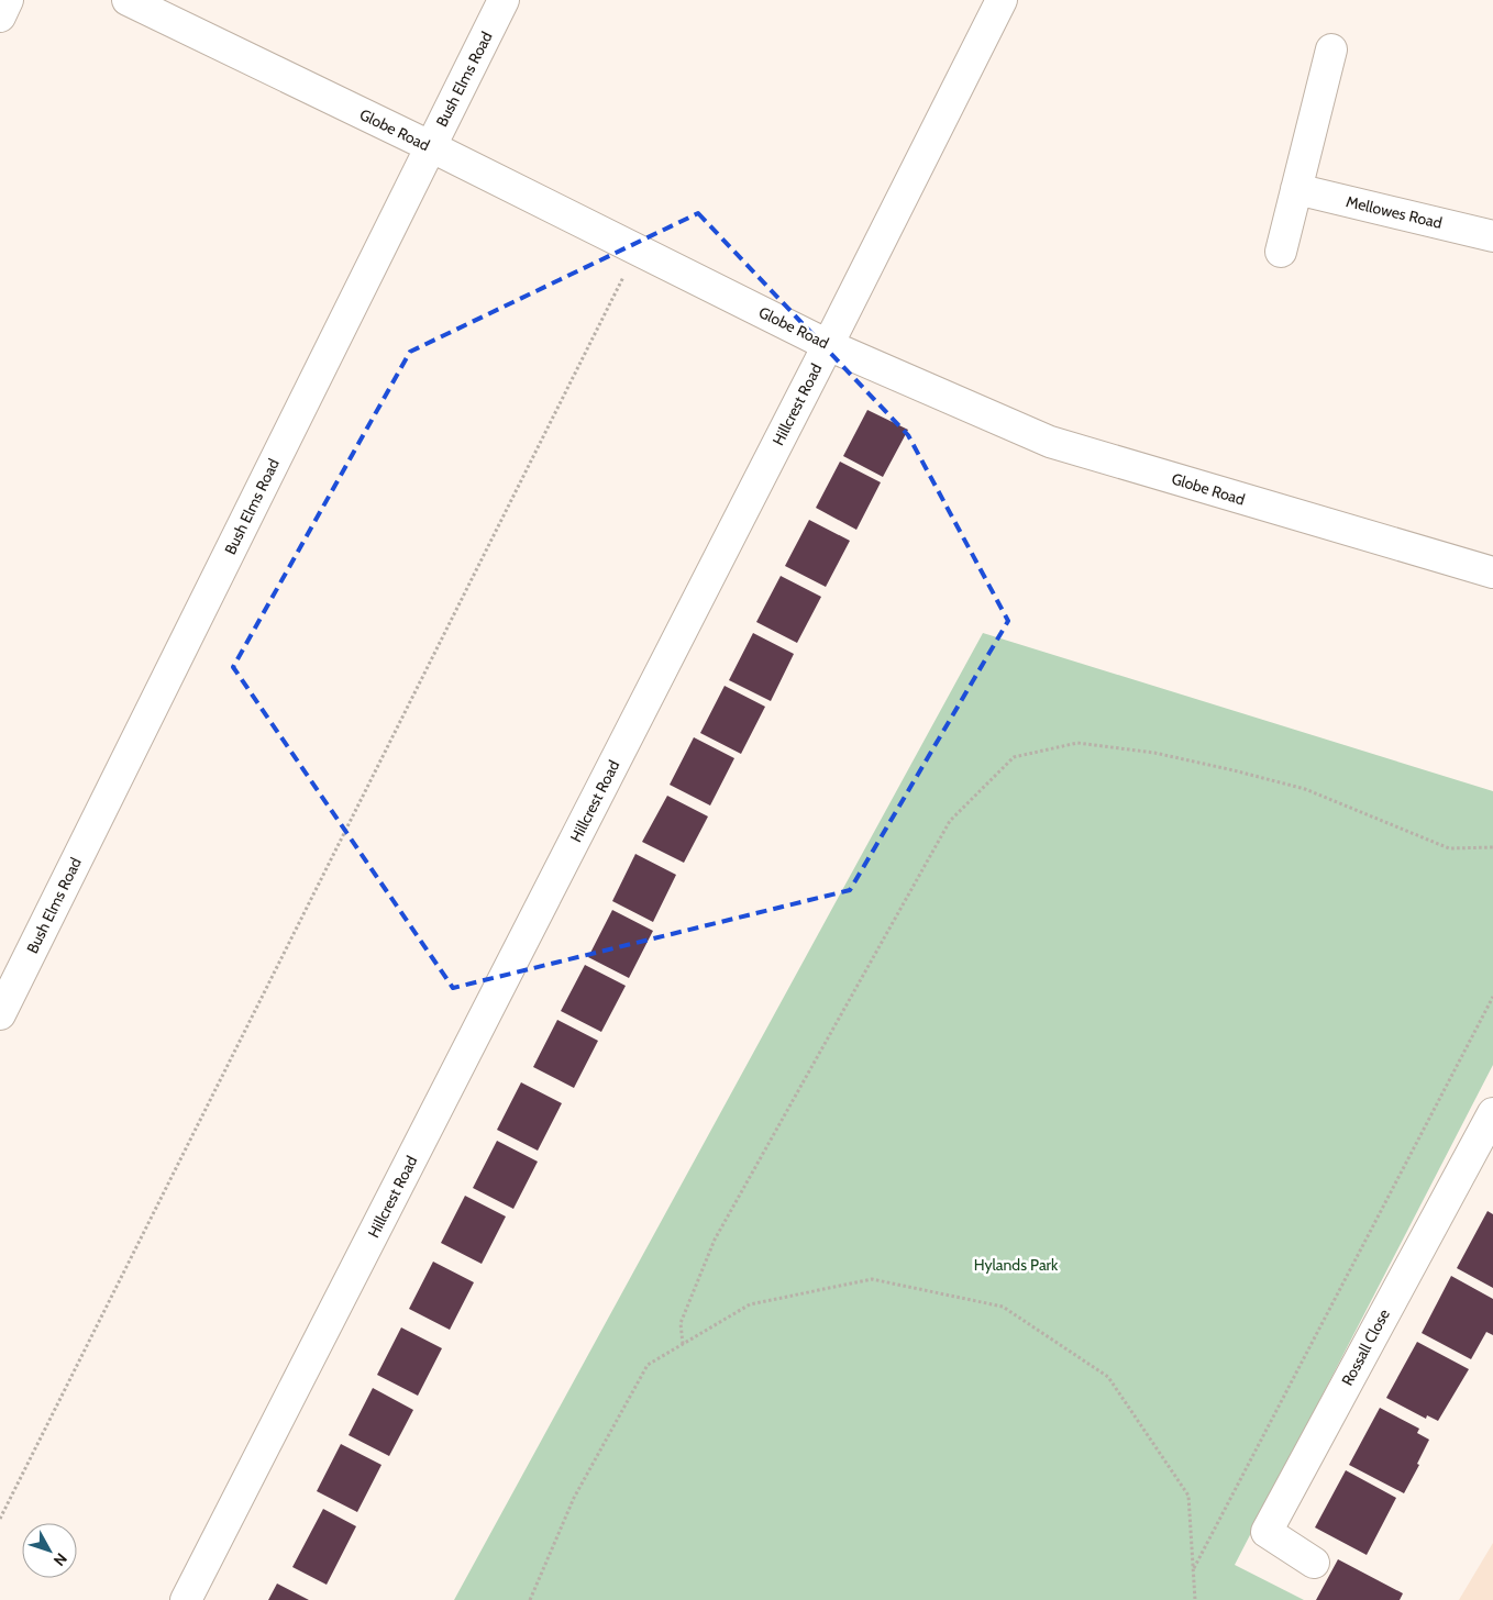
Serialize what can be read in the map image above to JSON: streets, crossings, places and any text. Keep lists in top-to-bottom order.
{
  "streets": {
    "street": [
      "Bush Elms Road",
      "Globe Road",
      "Mellowes Road",
      "Hillcrest Road",
      "Rossall Close"
    ]
  },
  "crossings": [
    ["Bush Elms Road", "Globe Road"],
    ["Globe Road", "Hillcrest Road"]
  ],
  "parks": ["Hylands Park"],
  "north": "bottom right"
}
